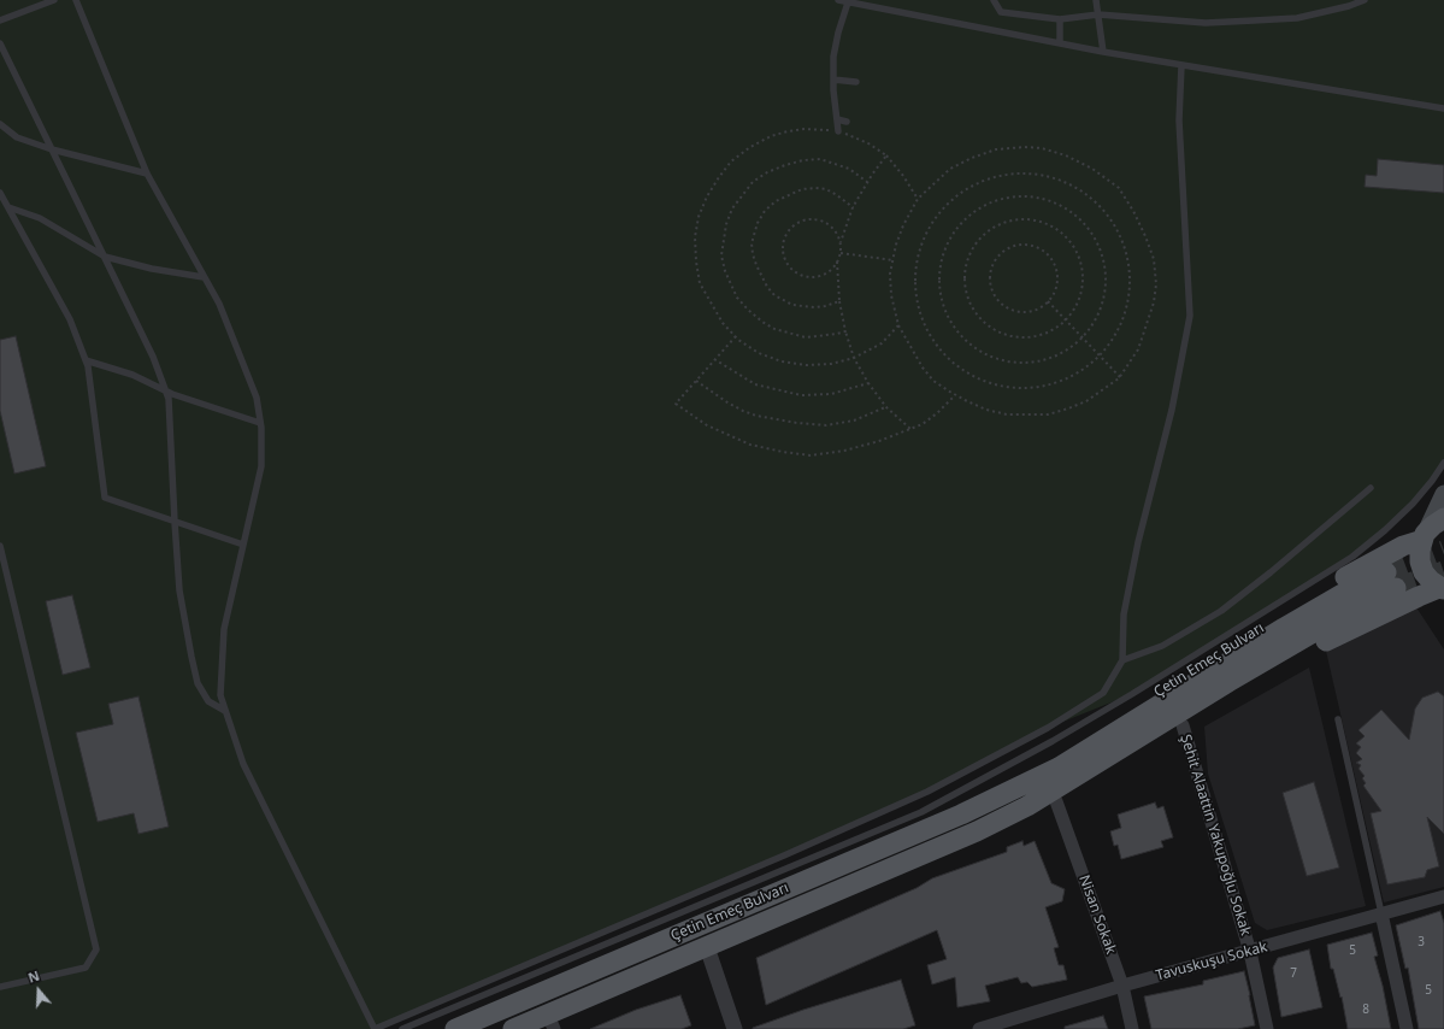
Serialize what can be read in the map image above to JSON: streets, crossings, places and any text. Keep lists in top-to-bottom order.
{
  "streets": {
    "main road": ["Çetin Emeç Bulvarı"],
    "street": ["Şehit Alaattin Yakupoğlu Sokak", "Nisan Sokak", "Tavuskuşu Sokak"]
  },
  "crossings": [
    ["Çetin Emeç Bulvarı", "Şehit Alaattin Yakupoğlu Sokak"],
    ["Çetin Emeç Bulvarı", "Nisan Sokak"],
    ["Şehit Alaattin Yakupoğlu Sokak", "Tavuskuşu Sokak"],
    ["Nisan Sokak", "Tavuskuşu Sokak"]
  ],
  "house_numbers": [
    "3",
    "5",
    "7",
    "5",
    "8"
  ],
  "north": "top"
}
